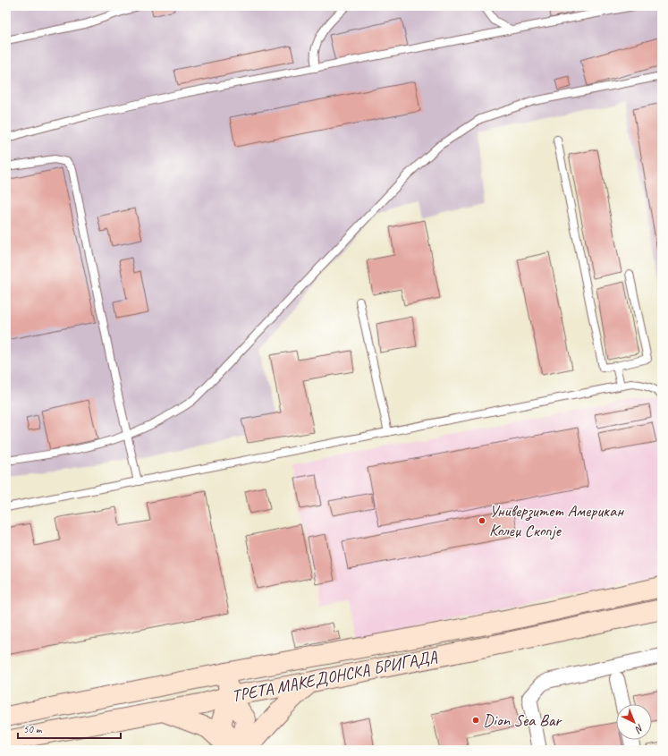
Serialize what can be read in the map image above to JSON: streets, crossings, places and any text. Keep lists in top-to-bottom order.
{
  "streets": {
    "street": ["ТРЕТА МАКЕДОНСКА БРИГАДА"]
  },
  "places": ["Универзитет Американ Колеџ Скопје", "Dion Sea Bar"],
  "scale_bar": "50 m",
  "north": "bottom right"
}
